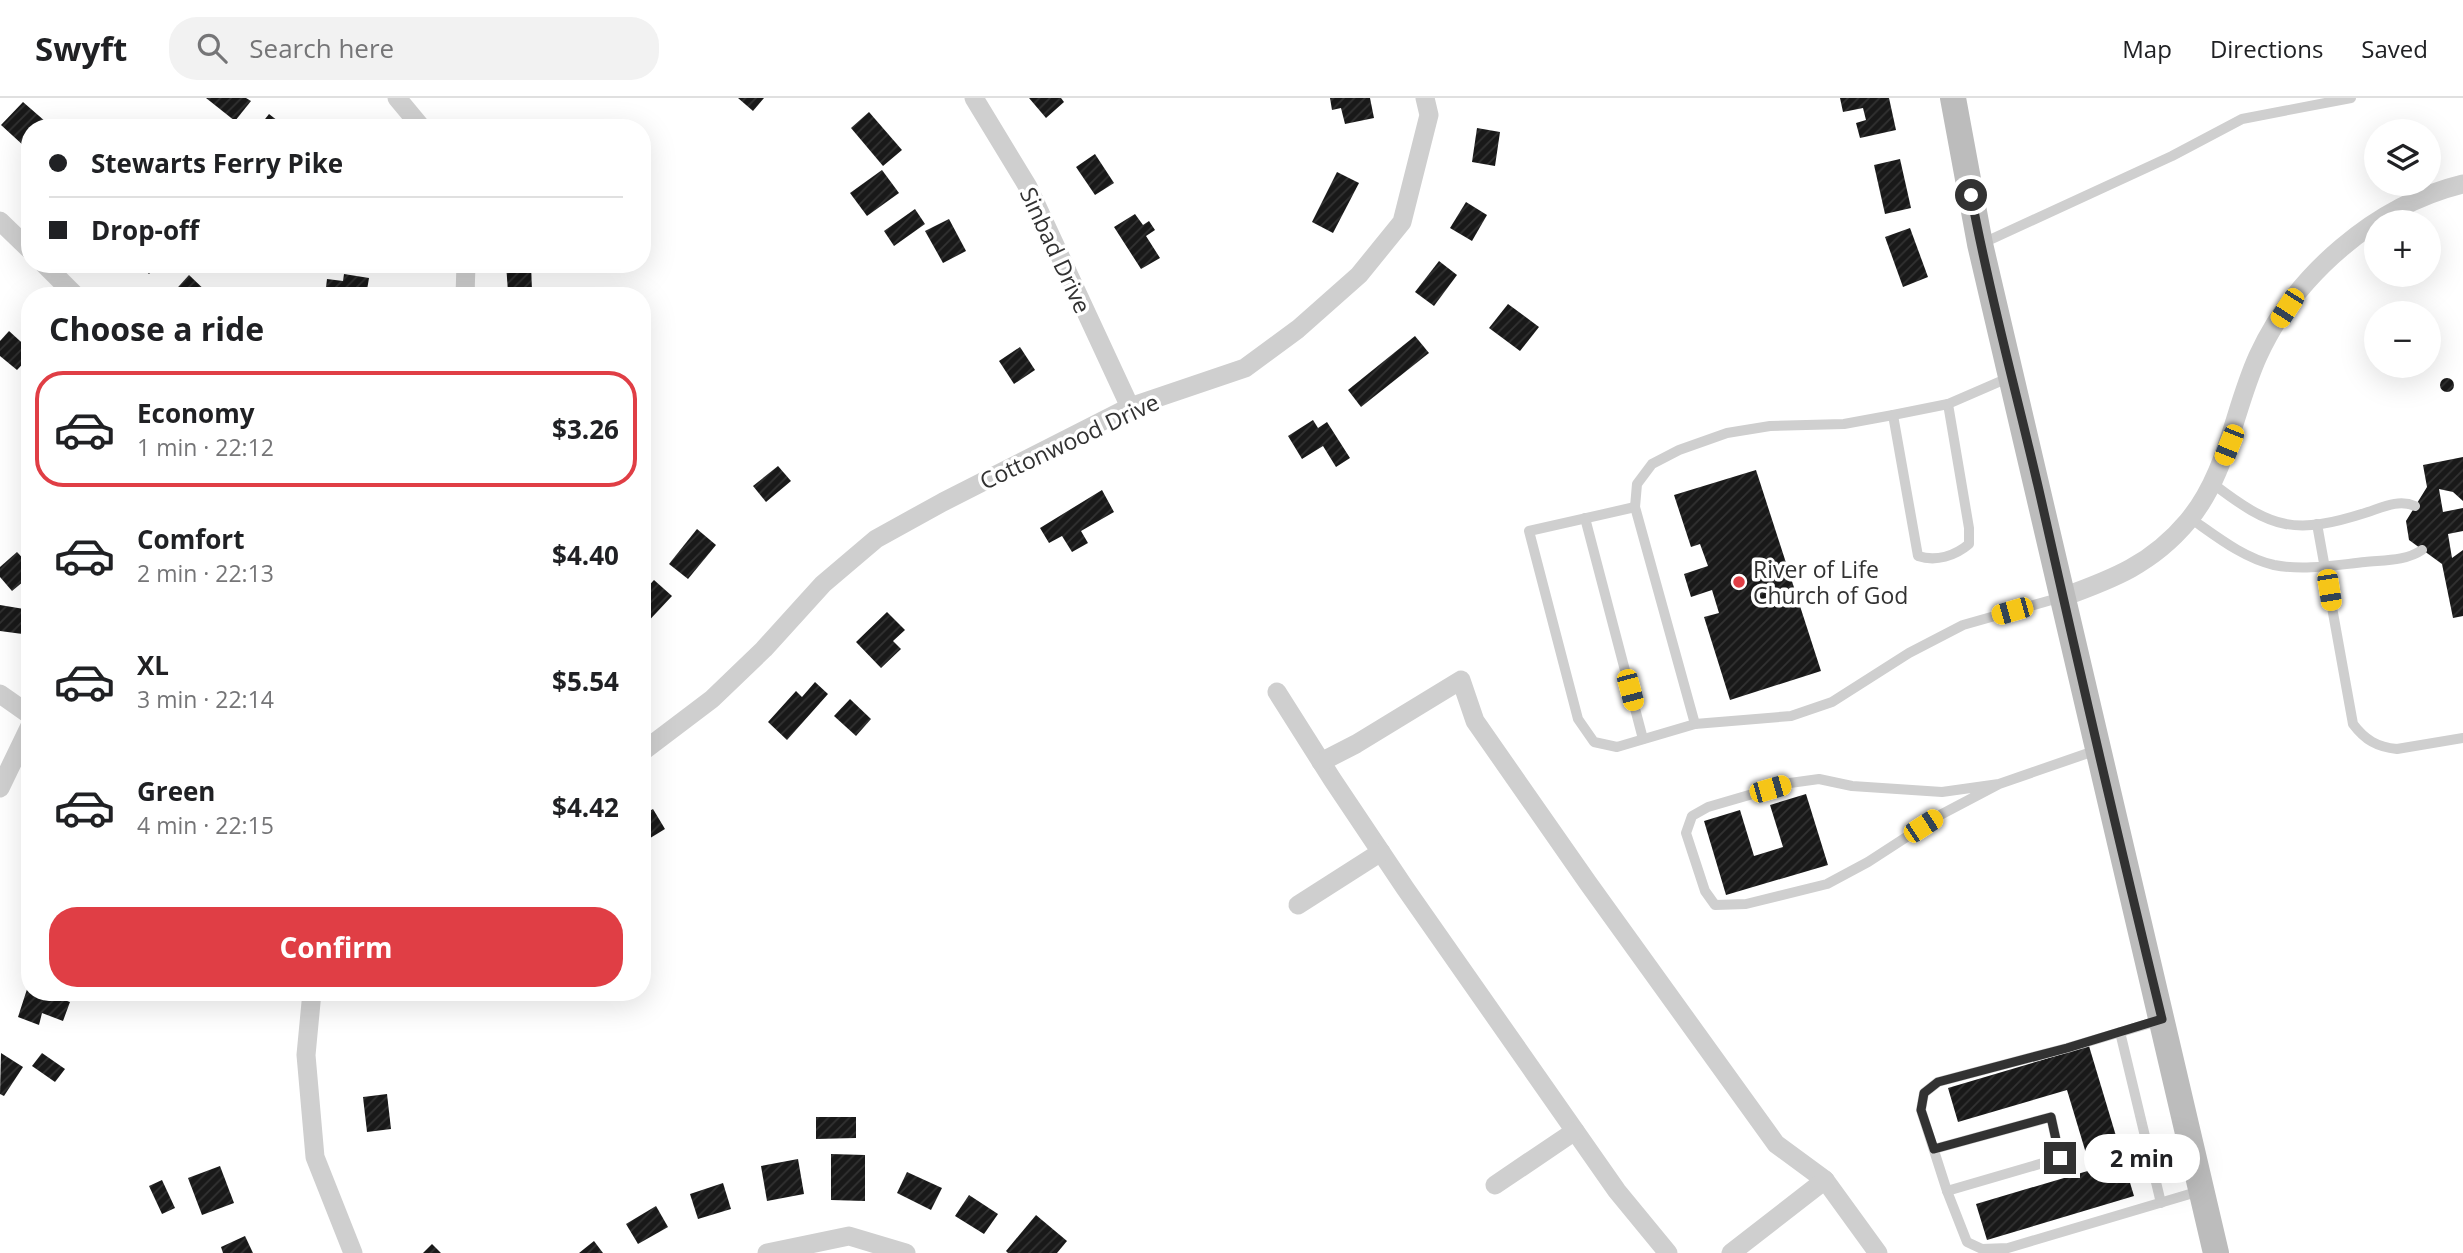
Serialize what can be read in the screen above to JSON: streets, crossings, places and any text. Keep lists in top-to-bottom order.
{
  "streets": {
    "street": ["Sinbad Drive", "Cottonwood Drive"]
  },
  "crossings": [
    ["Sinbad Drive", "Cottonwood Drive"]
  ],
  "places": ["River of Life Church of God"],
  "page": {
    "header": "Swyft",
    "search": "Search here",
    "nav": ["Map", "Directions", "Saved"],
    "map_buttons": ["+", "−"],
    "banner": ["Stewarts Ferry Pike", "Drop-off"],
    "heading": "Choose a ride",
    "list": [
      {
        "name": "Economy",
        "note": "1 min · 22:12",
        "value": "$3.26"
      },
      {
        "name": "Comfort",
        "note": "2 min · 22:13",
        "value": "$4.40"
      },
      {
        "name": "XL",
        "note": "3 min · 22:14",
        "value": "$5.54"
      },
      {
        "name": "Green",
        "note": "4 min · 22:15",
        "value": "$4.42"
      }
    ],
    "buttons": "Confirm",
    "bubble": "2 min"
  }
}
